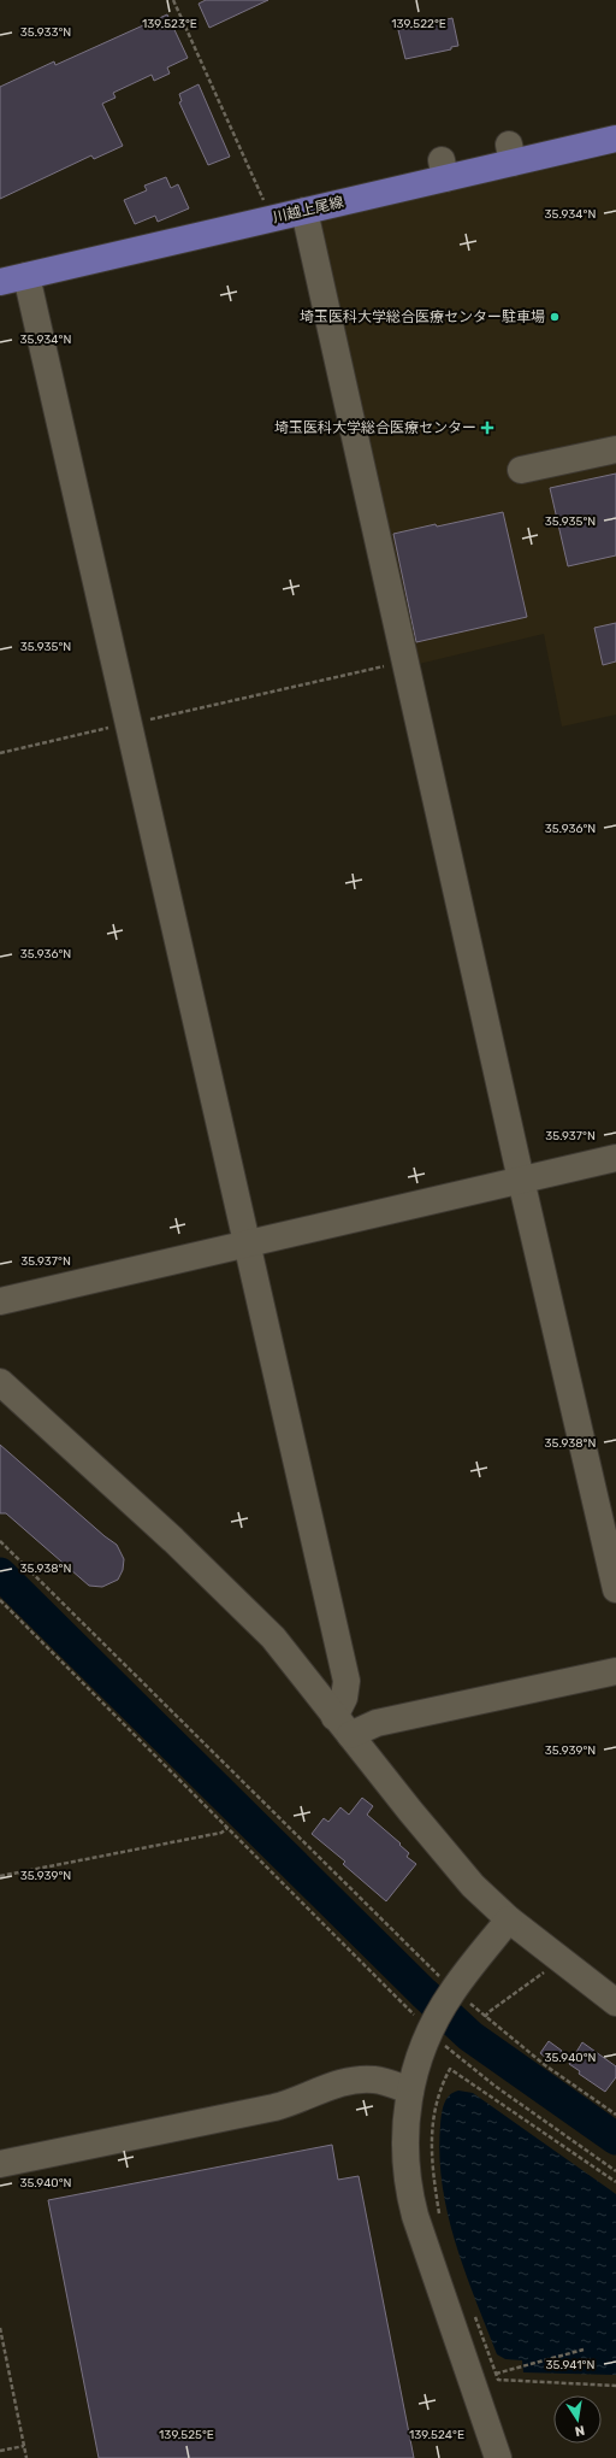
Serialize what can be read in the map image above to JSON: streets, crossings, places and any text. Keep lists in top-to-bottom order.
{
  "streets": {
    "main road": ["川越上尾線"]
  },
  "places": {
    "other": ["埼玉医科大学総合医療センター駐車場"],
    "health": ["埼玉医科大学総合医療センター"]
  },
  "north": "bottom",
  "coordinates": [
    "139.523°E",
    "139.522°E",
    "35.933°N",
    "35.934°N",
    "35.935°N",
    "35.936°N",
    "35.937°N",
    "35.938°N",
    "35.939°N",
    "35.940°N",
    "35.941°N",
    "139.525°E",
    "139.524°E"
  ]
}
